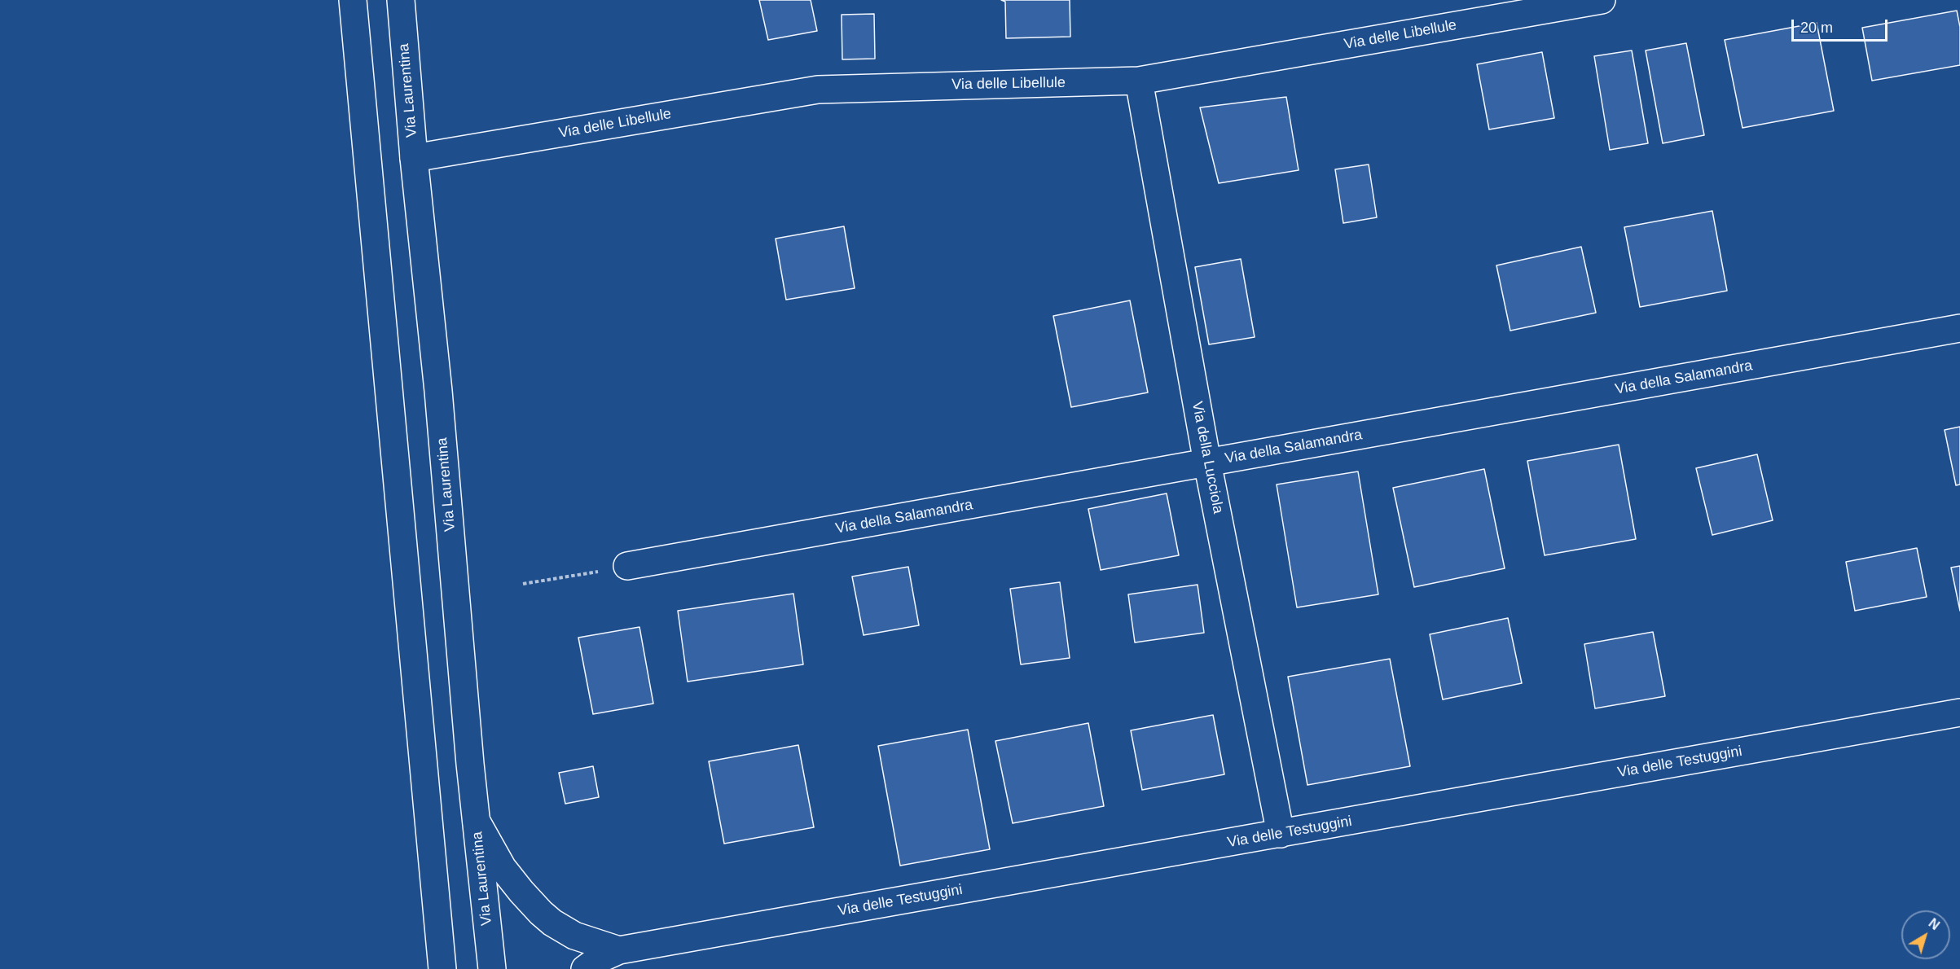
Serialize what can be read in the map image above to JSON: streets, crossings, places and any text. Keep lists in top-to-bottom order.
{
  "streets": {
    "street": [
      "Via delle Libellule",
      "Via Laurentina",
      "Via della Salamandra",
      "Via della Lucciola",
      "Via delle Testuggini"
    ]
  },
  "crossings": [
    ["Via delle Libellule", "Via Laurentina"],
    ["Via delle Libellule", "Via della Lucciola"],
    ["Via della Salamandra", "Via della Lucciola"],
    ["Via della Lucciola", "Via delle Testuggini"]
  ],
  "scale_bar": "20 m",
  "north": "top right"
}
